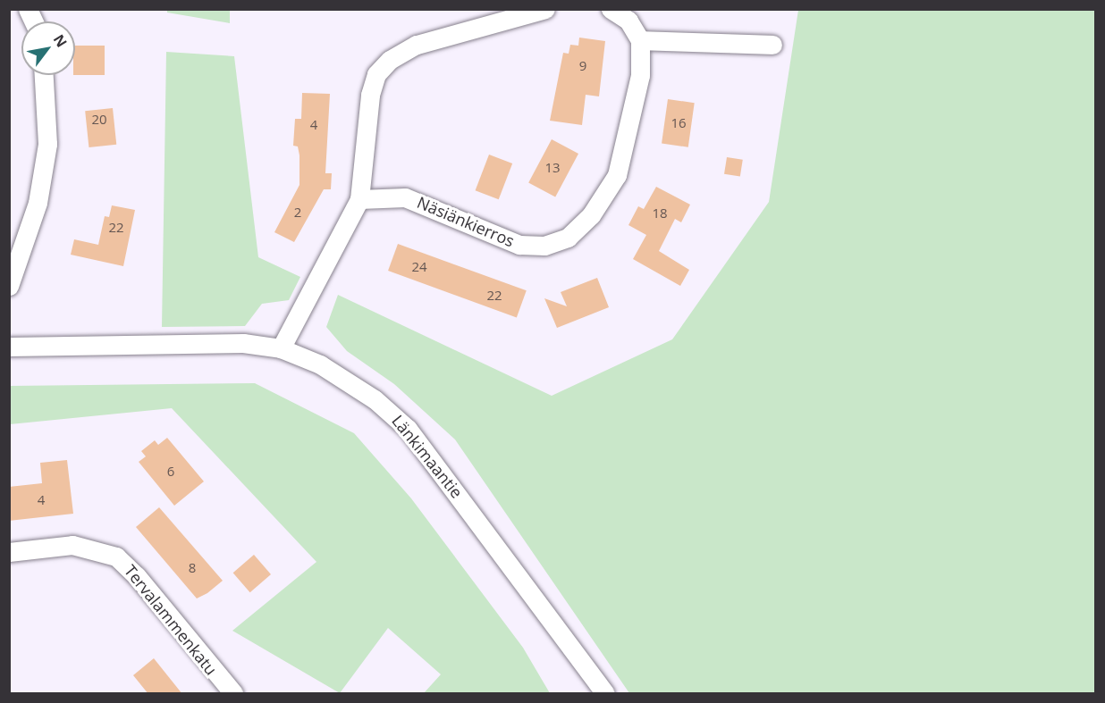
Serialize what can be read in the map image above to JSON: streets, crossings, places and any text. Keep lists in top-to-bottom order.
{
  "streets": {
    "street": ["Näsiänkierros", "Länkimaantie", "Tervalammenkatu"]
  },
  "house_numbers": [
    "9",
    "20",
    "16",
    "4",
    "13",
    "2",
    "18",
    "22",
    "24",
    "22",
    "6",
    "4",
    "8"
  ],
  "north": "top right"
}
